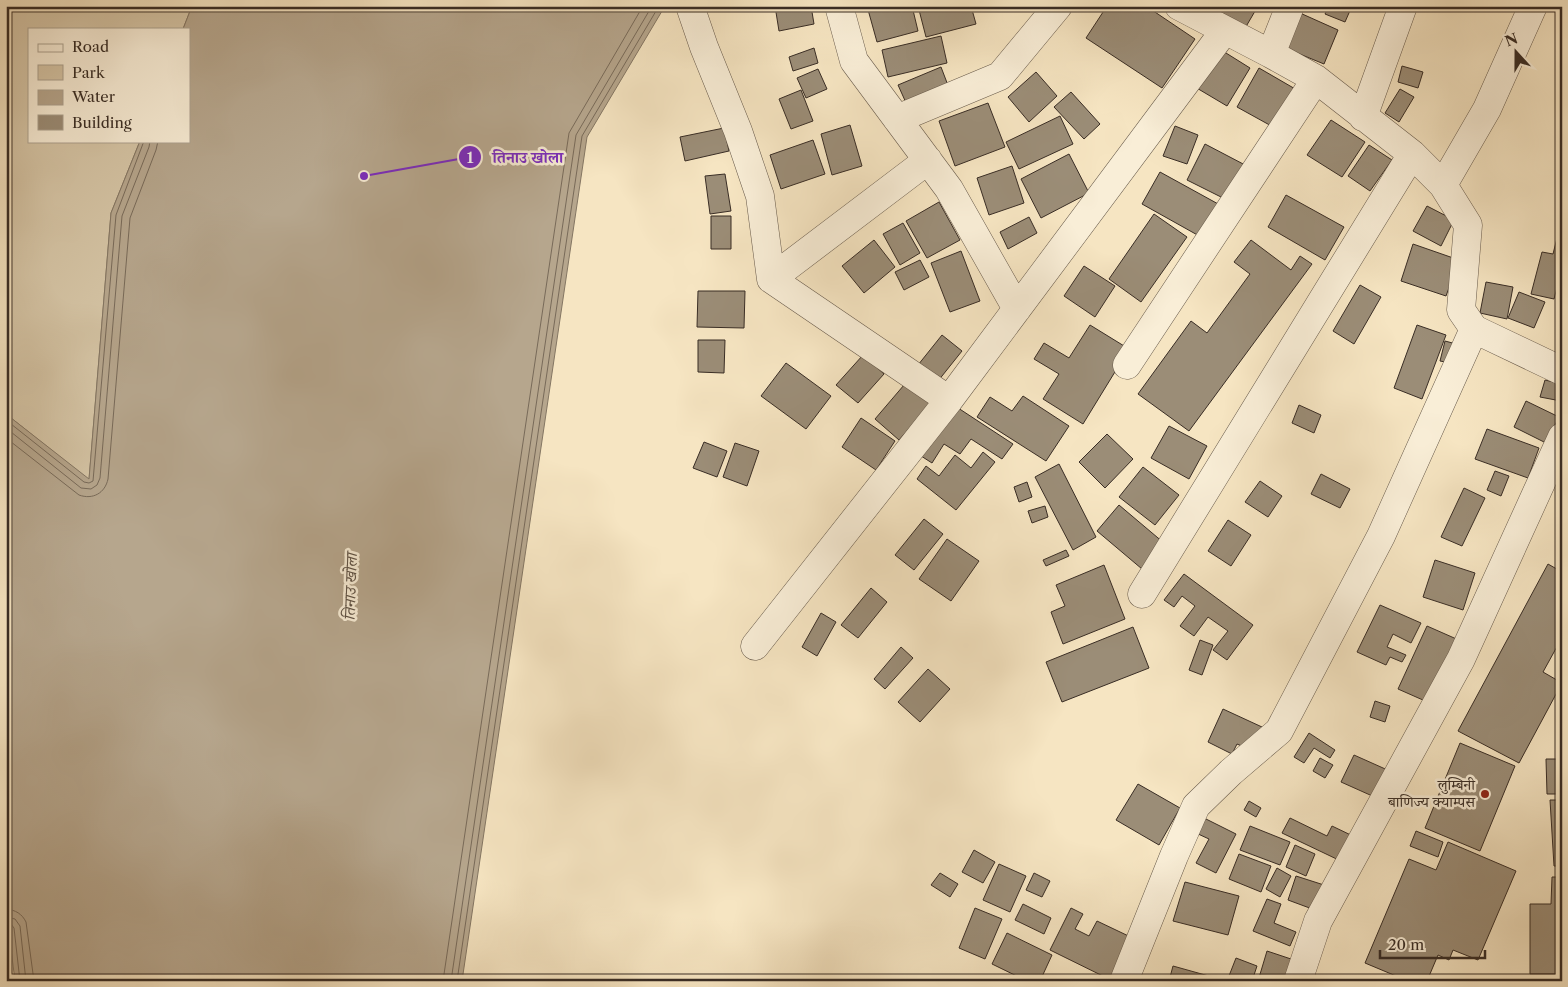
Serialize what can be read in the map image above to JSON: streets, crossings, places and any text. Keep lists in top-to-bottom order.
{
  "water": ["तिनाउ खोला"],
  "places": ["तिनाउ खोला", "लुम्बिनी बाणिज्य क्याम्पस"],
  "legend": [
    "Road",
    "Park",
    "Water",
    "Building"
  ],
  "scale_bar": "20 m",
  "north": "top"
}
